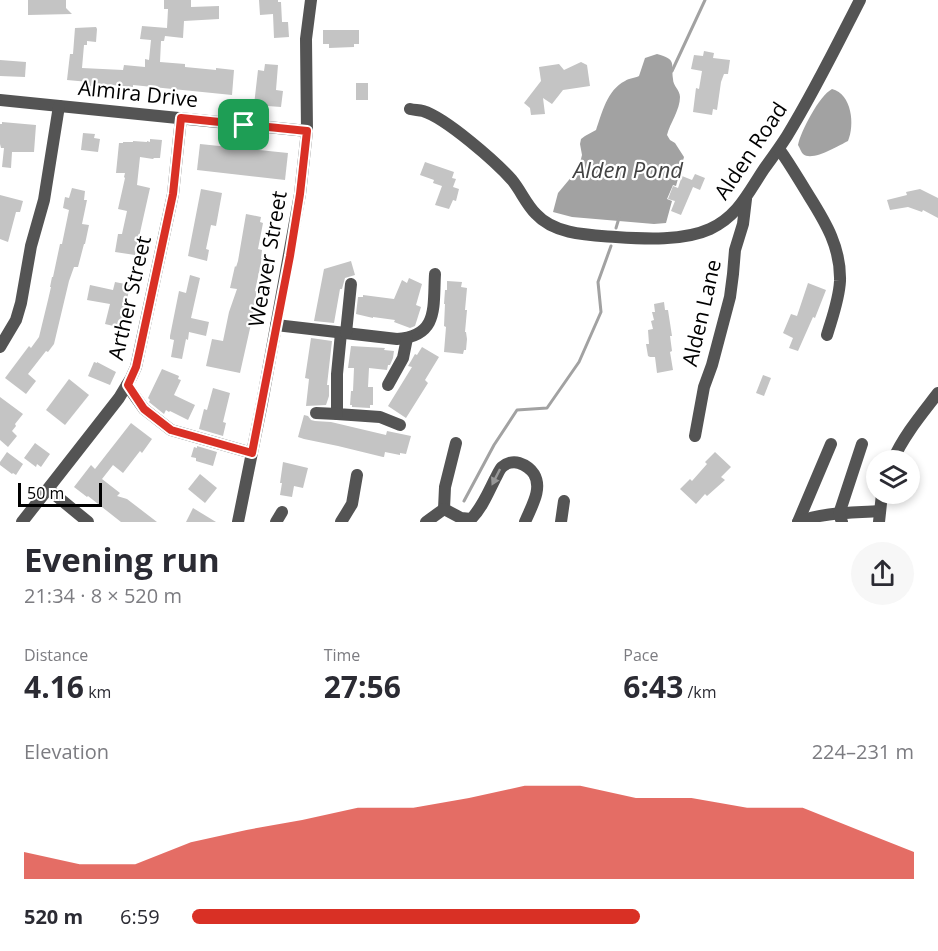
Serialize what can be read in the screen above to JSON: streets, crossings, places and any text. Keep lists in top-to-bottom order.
{
  "streets": {
    "street": [
      "Almira Drive",
      "Alden Road",
      "Weaver Street",
      "Arther Street",
      "Alden Lane"
    ]
  },
  "crossings": [
    ["Almira Drive", "Weaver Street"],
    ["Almira Drive", "Arther Street"],
    ["Alden Road", "Alden Lane"]
  ],
  "water": ["Alden Pond"],
  "scale_bar": "50 m",
  "page": {
    "scale": "50 m",
    "heading": ["Evening run", "21:34 · 8 × 520 m"],
    "stats": [
      ["Distance", "4.16 km"],
      ["Time", "27:56"],
      ["Pace", "6:43 /km"]
    ],
    "chart": ["Elevation", "224–231 m"],
    "list": [
      {
        "name": "520 m",
        "note": "6:59"
      }
    ]
  }
}
